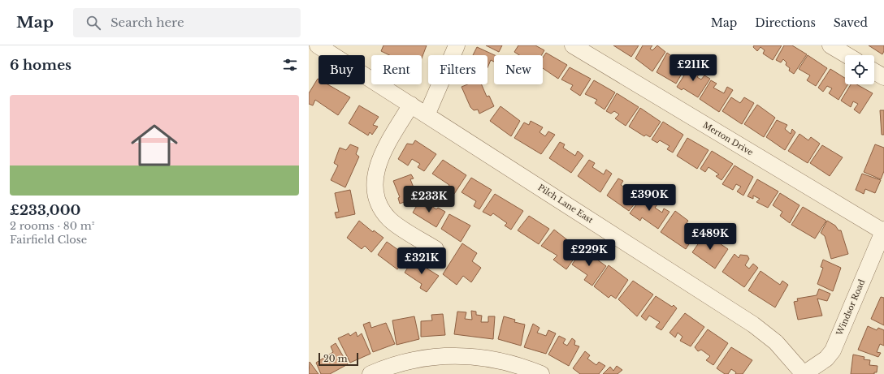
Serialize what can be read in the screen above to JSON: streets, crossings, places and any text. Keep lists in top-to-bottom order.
{
  "streets": {
    "street": ["Merton Drive", "Pilch Lane East", "Windsor Road"]
  },
  "crossings": [
    ["Merton Drive", "Windsor Road"],
    ["Pilch Lane East", "Windsor Road"]
  ],
  "scale_bar": "20 m",
  "page": {
    "header": "Map",
    "search": "Search here",
    "nav": ["Map", "Directions", "Saved"],
    "heading": "6 homes",
    "price": [
      "£211K",
      "£390K",
      "£233K",
      "£489K",
      "£229K",
      "£321K"
    ],
    "chip": [
      "Buy",
      "Rent",
      "Filters",
      "New"
    ],
    "list": [
      {
        "name": "£233,000",
        "note": "2 rooms · 80 m² · Fairfield Close"
      }
    ],
    "scale": "20 m"
  }
}
